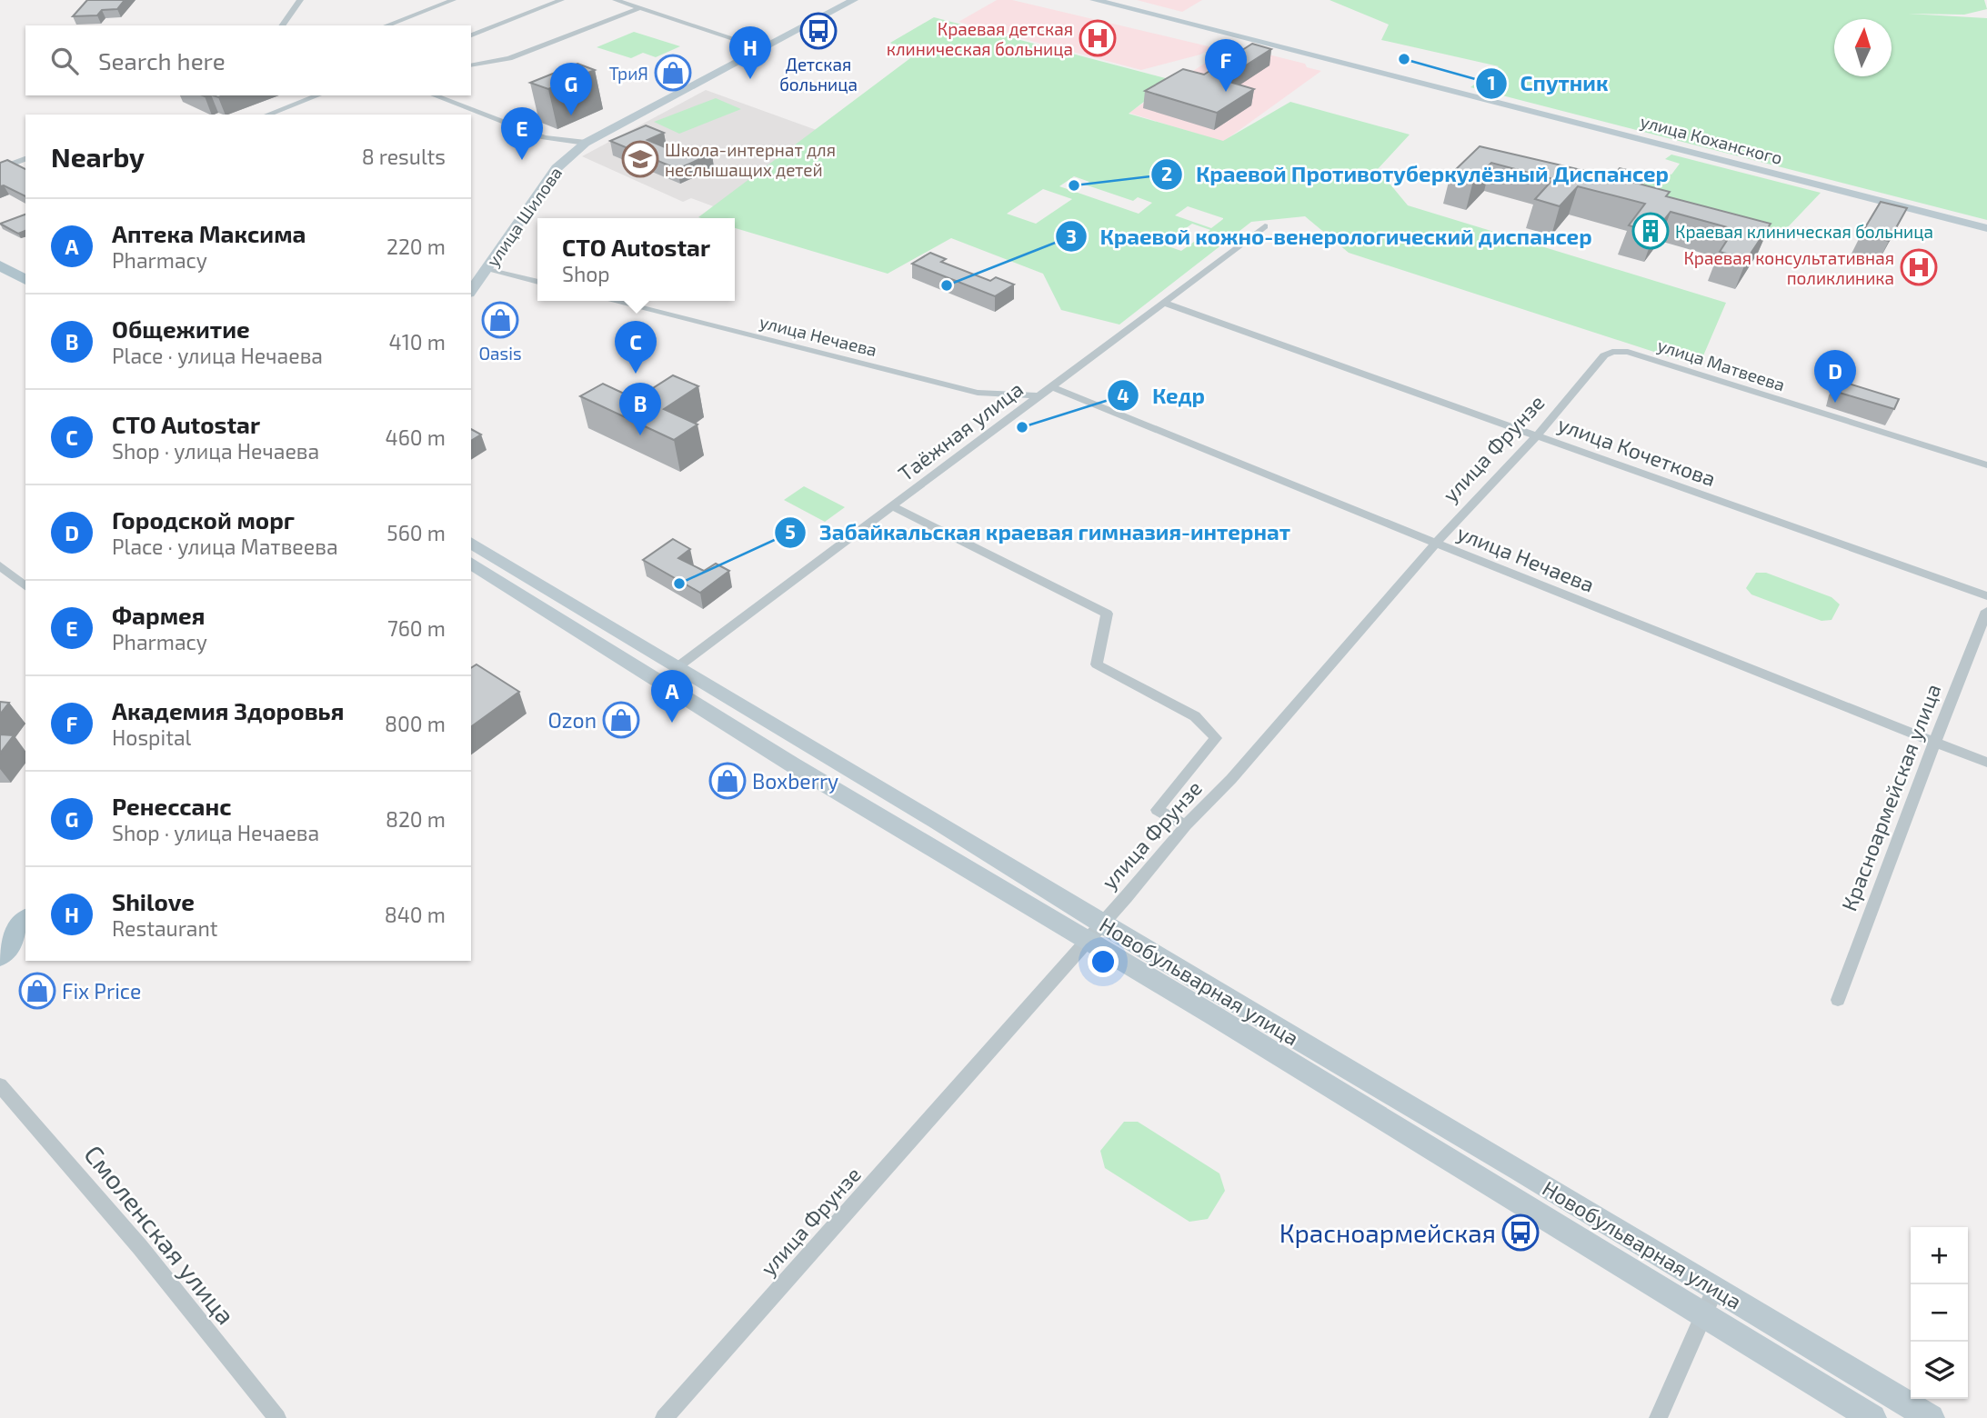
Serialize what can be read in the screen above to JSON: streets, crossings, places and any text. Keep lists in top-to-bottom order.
{
  "streets": {
    "main road": ["улица Коханского", "улица Шилова", "Новобульварная улица"],
    "street": [
      "улица Нечаева",
      "улица Матвеева",
      "Таёжная улица",
      "улица Фрунзе",
      "улица Кочеткова",
      "Красноармейская улица",
      "Смоленская улица"
    ]
  },
  "crossings": [
    ["улица Нечаева", "Таёжная улица"],
    ["улица Нечаева", "улица Фрунзе"],
    ["улица Нечаева", "Красноармейская улица"],
    ["улица Матвеева", "улица Фрунзе"],
    ["Таёжная улица", "улица Кочеткова"],
    ["Таёжная улица", "Новобульварная улица"],
    ["улица Фрунзе", "улица Кочеткова"],
    ["улица Фрунзе", "Новобульварная улица"]
  ],
  "places": {
    "bus stop": ["Детская больница", "Красноармейская"],
    "hospital": ["Краевая детская клиническая больница", "Краевая консультативная поликлиника"],
    "other": [
      "Спутник",
      "Краевой Противотуберкулёзный Диспансер",
      "Краевой кожно-венерологический диспансер",
      "Кедр",
      "Забайкальская краевая гимназия-интернат"
    ],
    "shop": [
      "ТриЯ",
      "Oasis",
      "Ozon",
      "Boxberry",
      "Fix Price"
    ],
    "school or university": ["Школа-интернат для неслышащих детей"],
    "building": ["Краевая клиническая больница"]
  },
  "north": "top",
  "page": {
    "search": "Search here",
    "pins": [
      "H",
      "F",
      "G",
      "E",
      "C",
      "D",
      "B",
      "A"
    ],
    "heading": ["Nearby", "8 results"],
    "list": [
      {
        "mark": "A",
        "name": "Аптека Максима",
        "note": "Pharmacy",
        "value": "220 m"
      },
      {
        "mark": "B",
        "name": "Общежитие",
        "note": "Place · улица Нечаева",
        "value": "410 m"
      },
      {
        "mark": "C",
        "name": "СТО Autostar",
        "note": "Shop · улица Нечаева",
        "value": "460 m"
      },
      {
        "mark": "D",
        "name": "Городской морг",
        "note": "Place · улица Матвеева",
        "value": "560 m"
      },
      {
        "mark": "E",
        "name": "Фармея",
        "note": "Pharmacy",
        "value": "760 m"
      },
      {
        "mark": "F",
        "name": "Академия Здоровья",
        "note": "Hospital",
        "value": "800 m"
      },
      {
        "mark": "G",
        "name": "Ренессанс",
        "note": "Shop · улица Нечаева",
        "value": "820 m"
      },
      {
        "mark": "H",
        "name": "Shilove",
        "note": "Restaurant",
        "value": "840 m"
      }
    ],
    "popup": ["СТО Autostar", "Shop"],
    "map_buttons": ["+", "−"]
  }
}
